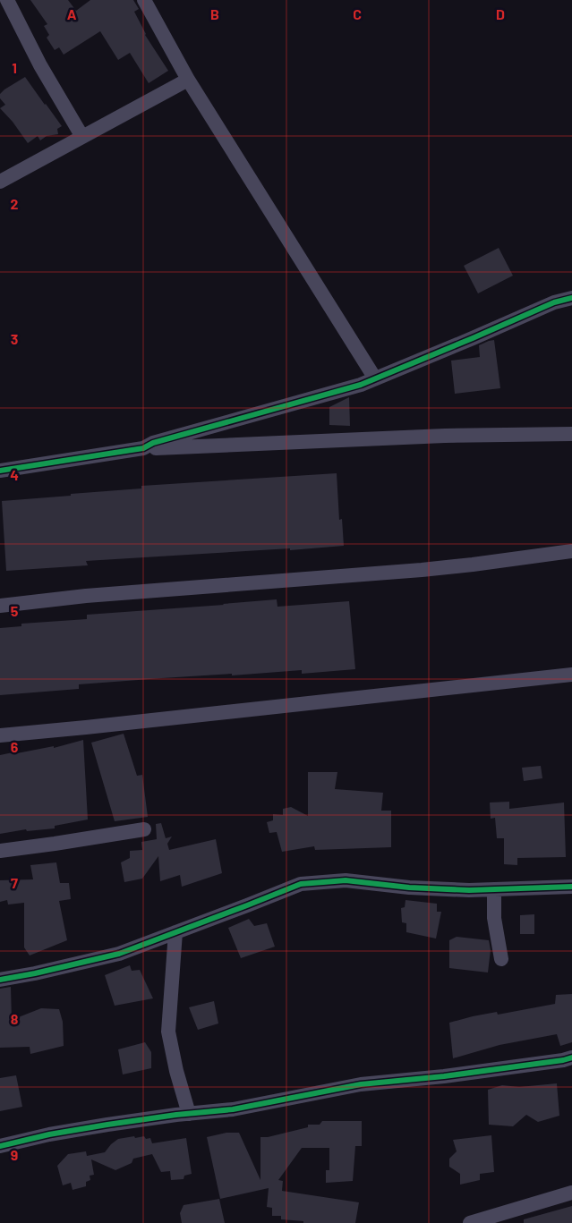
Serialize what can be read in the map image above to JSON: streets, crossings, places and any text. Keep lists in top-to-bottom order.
{
  "grid": {
    "columns": [
      "A",
      "B",
      "C",
      "D"
    ],
    "rows": [
      "1",
      "2",
      "3",
      "4",
      "5",
      "6",
      "7",
      "8",
      "9"
    ]
  }
}
